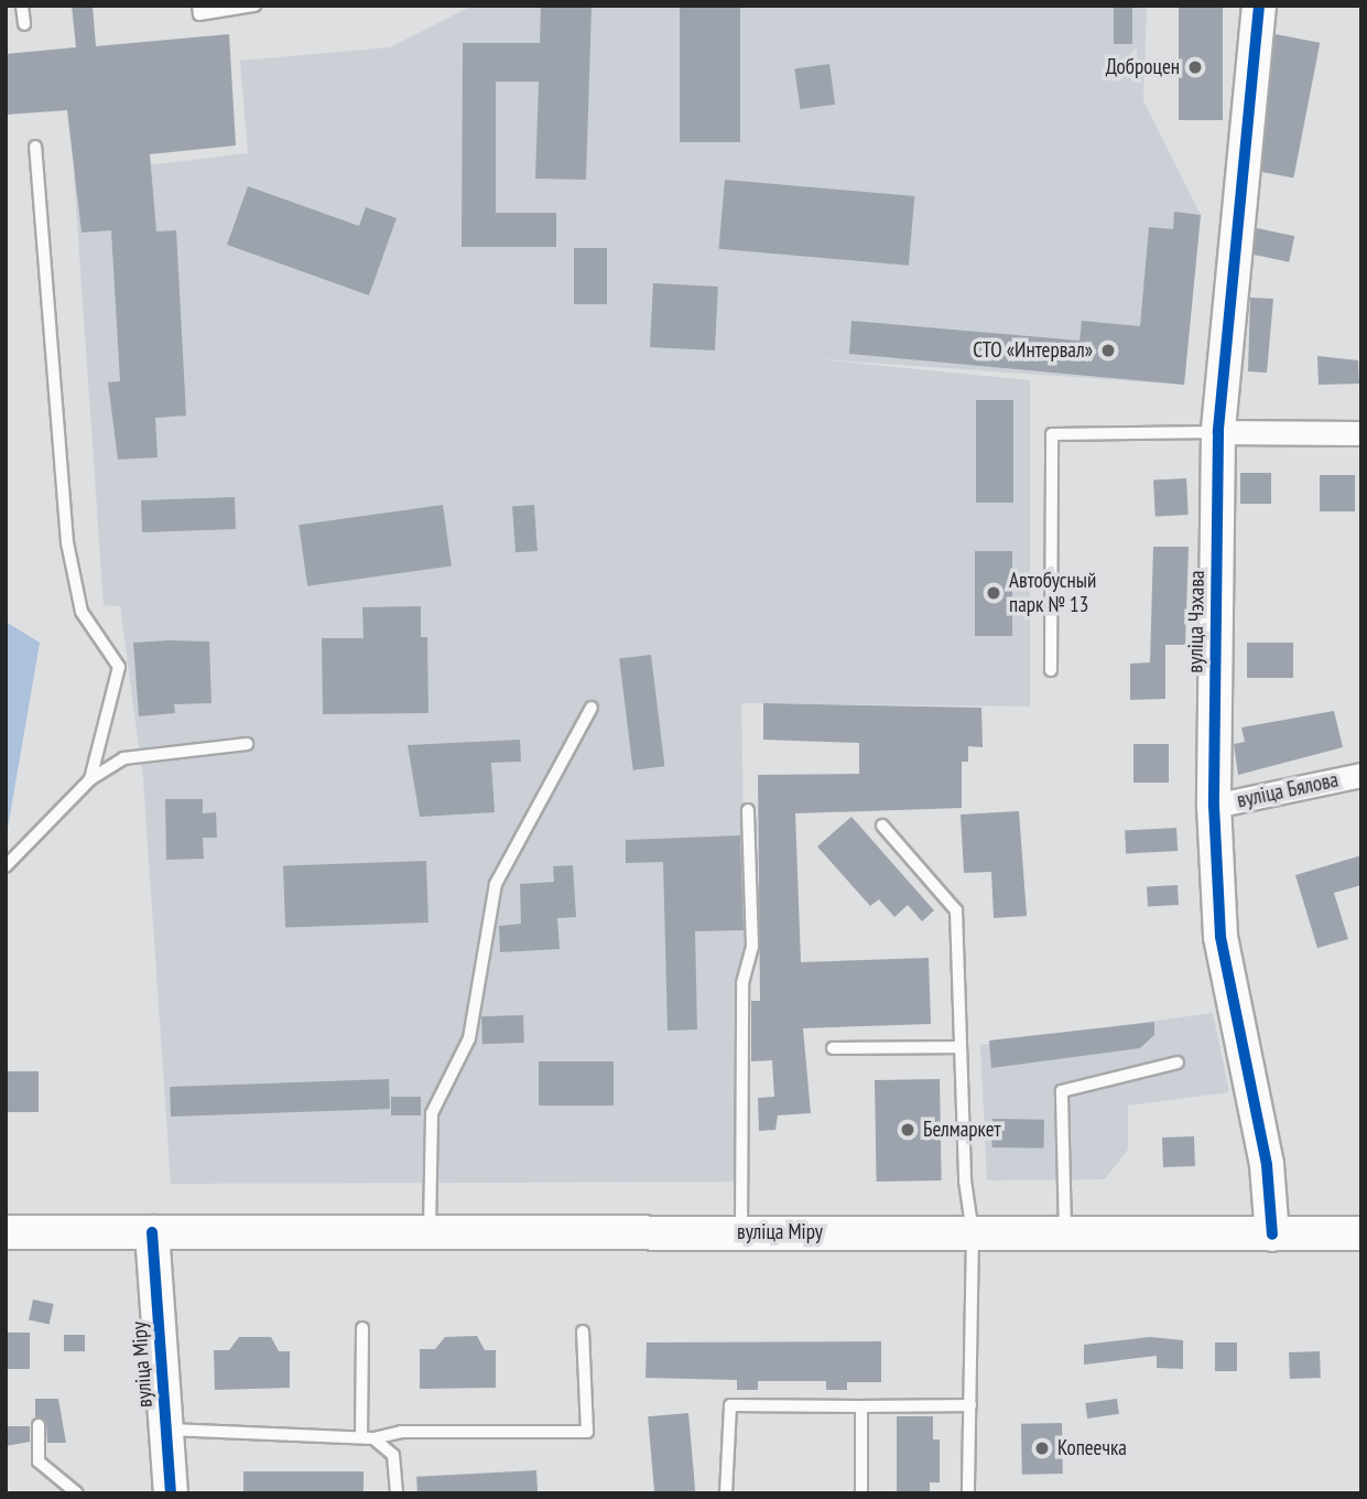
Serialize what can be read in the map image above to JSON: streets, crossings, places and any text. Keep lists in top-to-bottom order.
{
  "streets": {
    "street": ["вуліца Чэхава", "вуліца Бялова", "вуліца Міру"]
  },
  "crossings": [
    ["вуліца Чэхава", "вуліца Бялова"],
    ["вуліца Чэхава", "вуліца Міру"]
  ],
  "places": [
    "Доброцен",
    "СТО «Интервал»",
    "Автобусный парк № 13",
    "Белмаркет",
    "Копеечка"
  ]
}
